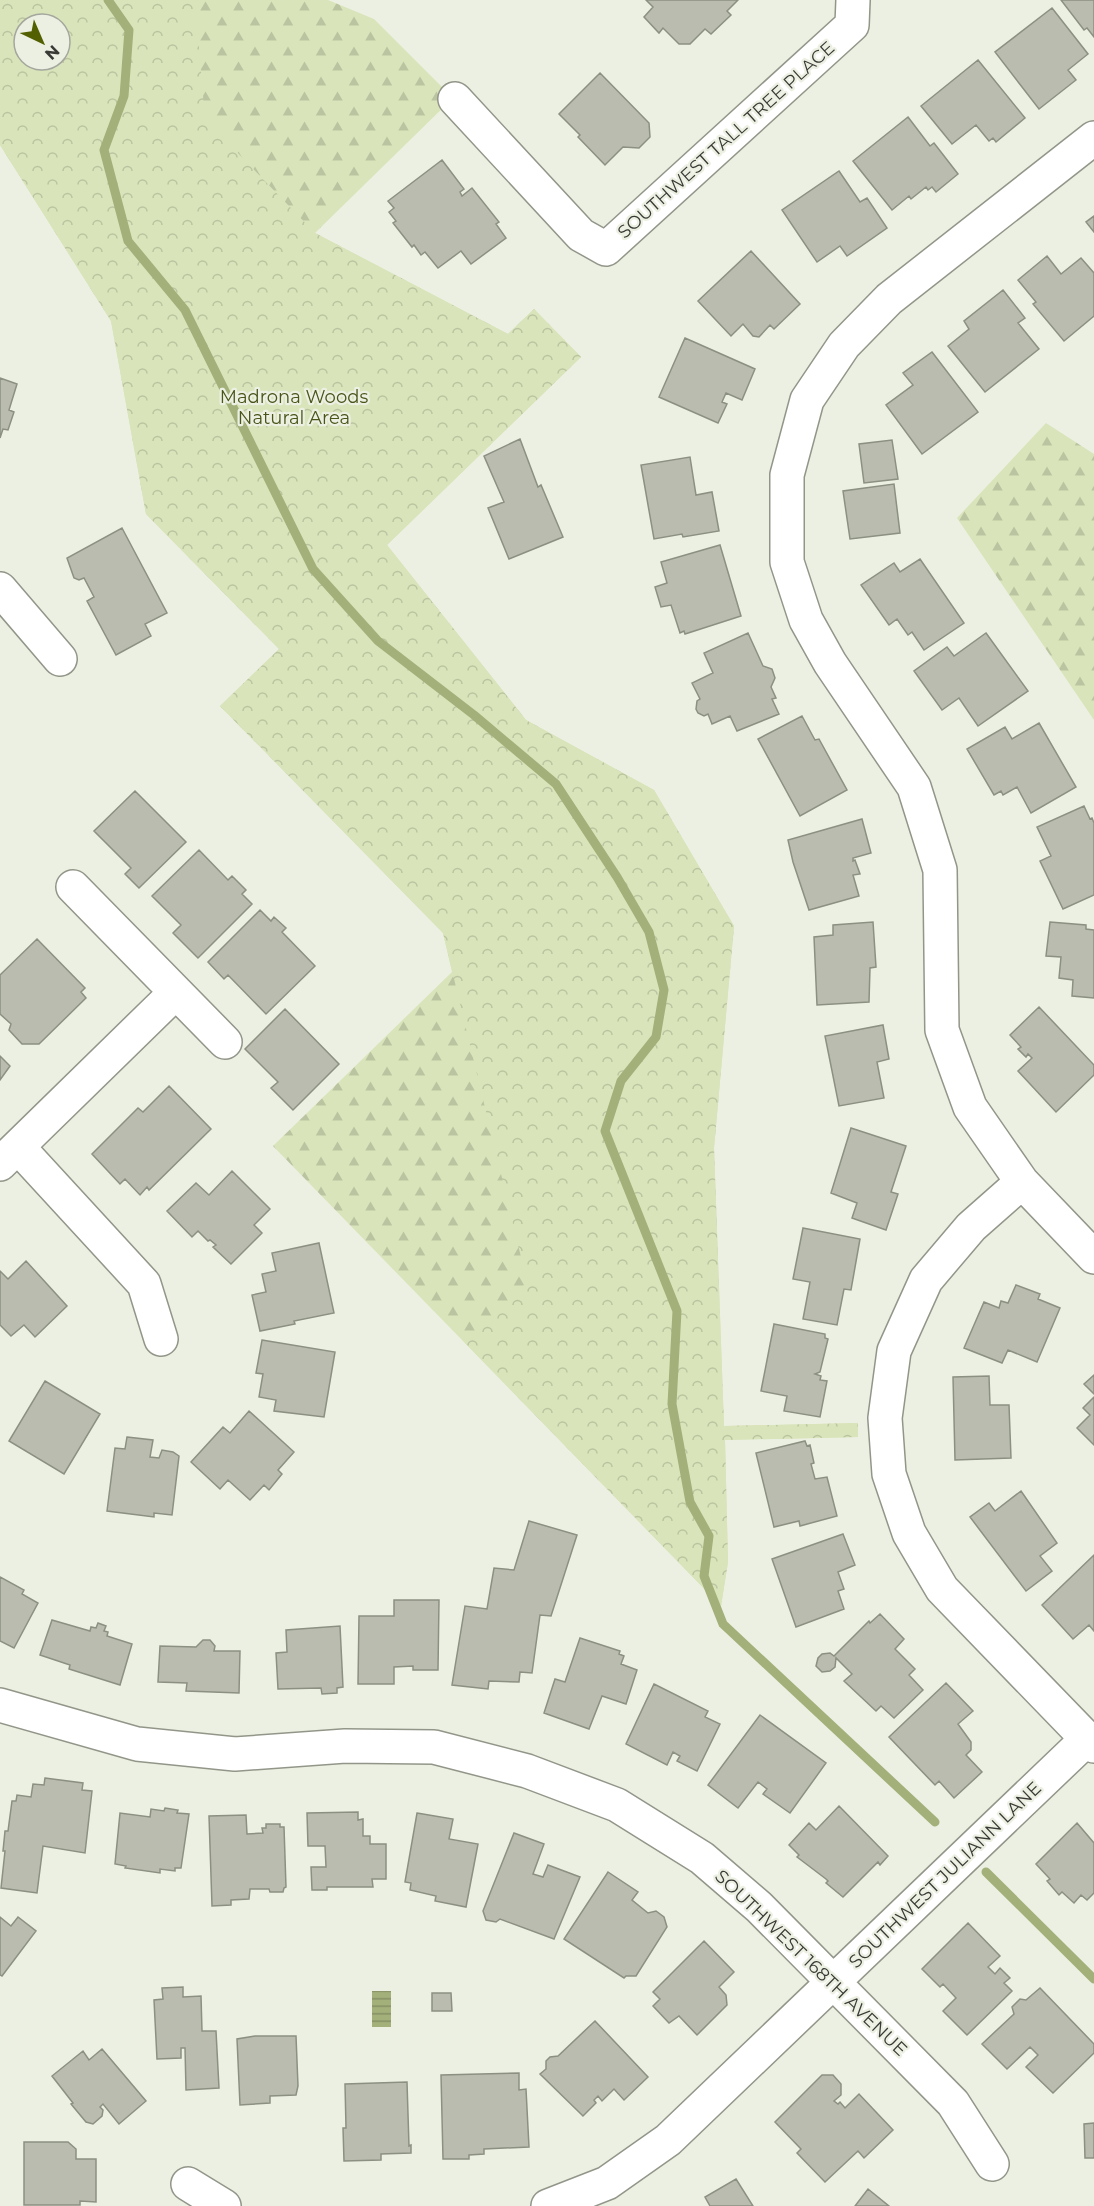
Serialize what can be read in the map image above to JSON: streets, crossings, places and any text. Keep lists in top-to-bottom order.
{
  "streets": {
    "street": ["SOUTHWEST TALL TREE PLACE", "SOUTHWEST JULIANN LANE", "SOUTHWEST 168TH AVENUE"]
  },
  "crossings": [
    ["SOUTHWEST JULIANN LANE", "SOUTHWEST 168TH AVENUE"]
  ],
  "parks": ["Madrona Woods Natural Area"],
  "north": "bottom right"
}
